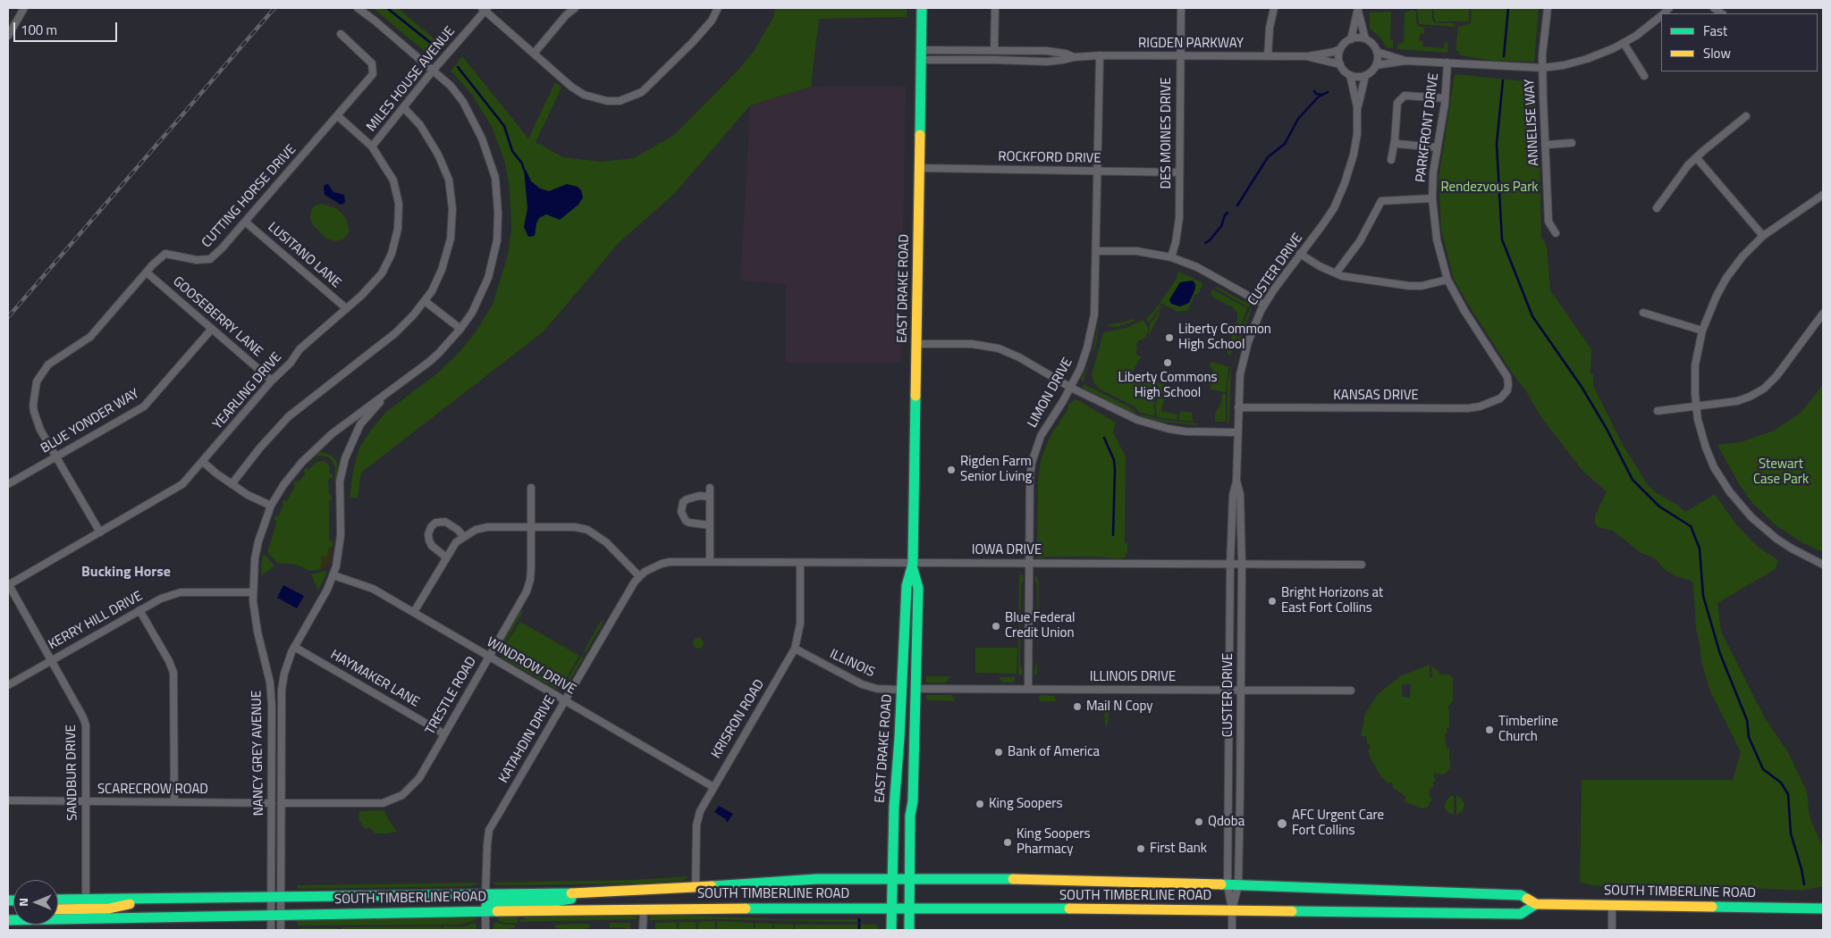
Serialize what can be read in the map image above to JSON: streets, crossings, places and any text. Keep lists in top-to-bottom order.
{
  "streets": {
    "main road": ["EAST DRAKE ROAD", "SOUTH TIMBERLINE ROAD"],
    "street": [
      "RIGDEN PARKWAY",
      "MILES HOUSE AVENUE",
      "ANNELISE WAY",
      "PARKFRONT DRIVE",
      "DES MOINES DRIVE",
      "ROCKFORD DRIVE",
      "CUTTING HORSE DRIVE",
      "LUSITANO LANE",
      "CUSTER DRIVE",
      "GOOSEBERRY LANE",
      "YEARLING DRIVE",
      "LIMON DRIVE",
      "KANSAS DRIVE",
      "BLUE YONDER WAY",
      "IOWA DRIVE",
      "KERRY HILL DRIVE",
      "ILLINOIS",
      "WINDROW DRIVE",
      "ILLINOIS DRIVE",
      "HAYMAKER LANE",
      "TRESTLE ROAD",
      "KRISRON ROAD",
      "KATAHDIN DRIVE",
      "NANCY GREY AVENUE",
      "SANDBUR DRIVE",
      "SCARECROW ROAD"
    ]
  },
  "crossings": [
    ["RIGDEN PARKWAY", "DES MOINES DRIVE"],
    ["RIGDEN PARKWAY", "CUSTER DRIVE"],
    ["RIGDEN PARKWAY", "EAST DRAKE ROAD"],
    ["RIGDEN PARKWAY", "LIMON DRIVE"],
    ["MILES HOUSE AVENUE", "YEARLING DRIVE"],
    ["MILES HOUSE AVENUE", "NANCY GREY AVENUE"],
    ["PARKFRONT DRIVE", "KANSAS DRIVE"],
    ["DES MOINES DRIVE", "ROCKFORD DRIVE"],
    ["ROCKFORD DRIVE", "EAST DRAKE ROAD"],
    ["ROCKFORD DRIVE", "LIMON DRIVE"],
    ["CUTTING HORSE DRIVE", "LUSITANO LANE"],
    ["CUTTING HORSE DRIVE", "GOOSEBERRY LANE"],
    ["CUTTING HORSE DRIVE", "YEARLING DRIVE"],
    ["CUTTING HORSE DRIVE", "BLUE YONDER WAY"],
    ["LUSITANO LANE", "YEARLING DRIVE"],
    ["CUSTER DRIVE", "KANSAS DRIVE"],
    ["CUSTER DRIVE", "IOWA DRIVE"],
    ["CUSTER DRIVE", "ILLINOIS DRIVE"],
    ["CUSTER DRIVE", "SOUTH TIMBERLINE ROAD"],
    ["EAST DRAKE ROAD", "IOWA DRIVE"],
    ["EAST DRAKE ROAD", "ILLINOIS"],
    ["EAST DRAKE ROAD", "ILLINOIS DRIVE"],
    ["EAST DRAKE ROAD", "SOUTH TIMBERLINE ROAD"],
    ["GOOSEBERRY LANE", "YEARLING DRIVE"],
    ["GOOSEBERRY LANE", "BLUE YONDER WAY"],
    ["YEARLING DRIVE", "SANDBUR DRIVE"],
    ["LIMON DRIVE", "IOWA DRIVE"],
    ["LIMON DRIVE", "ILLINOIS DRIVE"],
    ["IOWA DRIVE", "KRISRON ROAD"],
    ["IOWA DRIVE", "KATAHDIN DRIVE"],
    ["KERRY HILL DRIVE", "NANCY GREY AVENUE"],
    ["KERRY HILL DRIVE", "SANDBUR DRIVE"],
    ["ILLINOIS", "KRISRON ROAD"],
    ["WINDROW DRIVE", "TRESTLE ROAD"],
    ["WINDROW DRIVE", "KRISRON ROAD"],
    ["WINDROW DRIVE", "KATAHDIN DRIVE"],
    ["WINDROW DRIVE", "NANCY GREY AVENUE"],
    ["HAYMAKER LANE", "TRESTLE ROAD"],
    ["HAYMAKER LANE", "NANCY GREY AVENUE"],
    ["TRESTLE ROAD", "NANCY GREY AVENUE"],
    ["KRISRON ROAD", "SOUTH TIMBERLINE ROAD"],
    ["KATAHDIN DRIVE", "SOUTH TIMBERLINE ROAD"],
    ["NANCY GREY AVENUE", "SCARECROW ROAD"],
    ["NANCY GREY AVENUE", "SOUTH TIMBERLINE ROAD"],
    ["SANDBUR DRIVE", "SCARECROW ROAD"],
    ["SANDBUR DRIVE", "SOUTH TIMBERLINE ROAD"]
  ],
  "districts": ["Bucking Horse"],
  "parks": ["Rendezvous Park", "Stewart Case Park"],
  "places": [
    "Liberty Common High School",
    "Liberty Commons High School",
    "Rigden Farm Senior Living",
    "Bright Horizons at East Fort Collins",
    "Blue Federal Credit Union",
    "Mail N Copy",
    "Timberline Church",
    "Bank of America",
    "King Soopers",
    "Qdoba",
    "AFC Urgent Care Fort Collins",
    "King Soopers Pharmacy",
    "First Bank"
  ],
  "legend": ["Fast", "Slow"],
  "scale_bar": "100 m",
  "north": "left"
}
